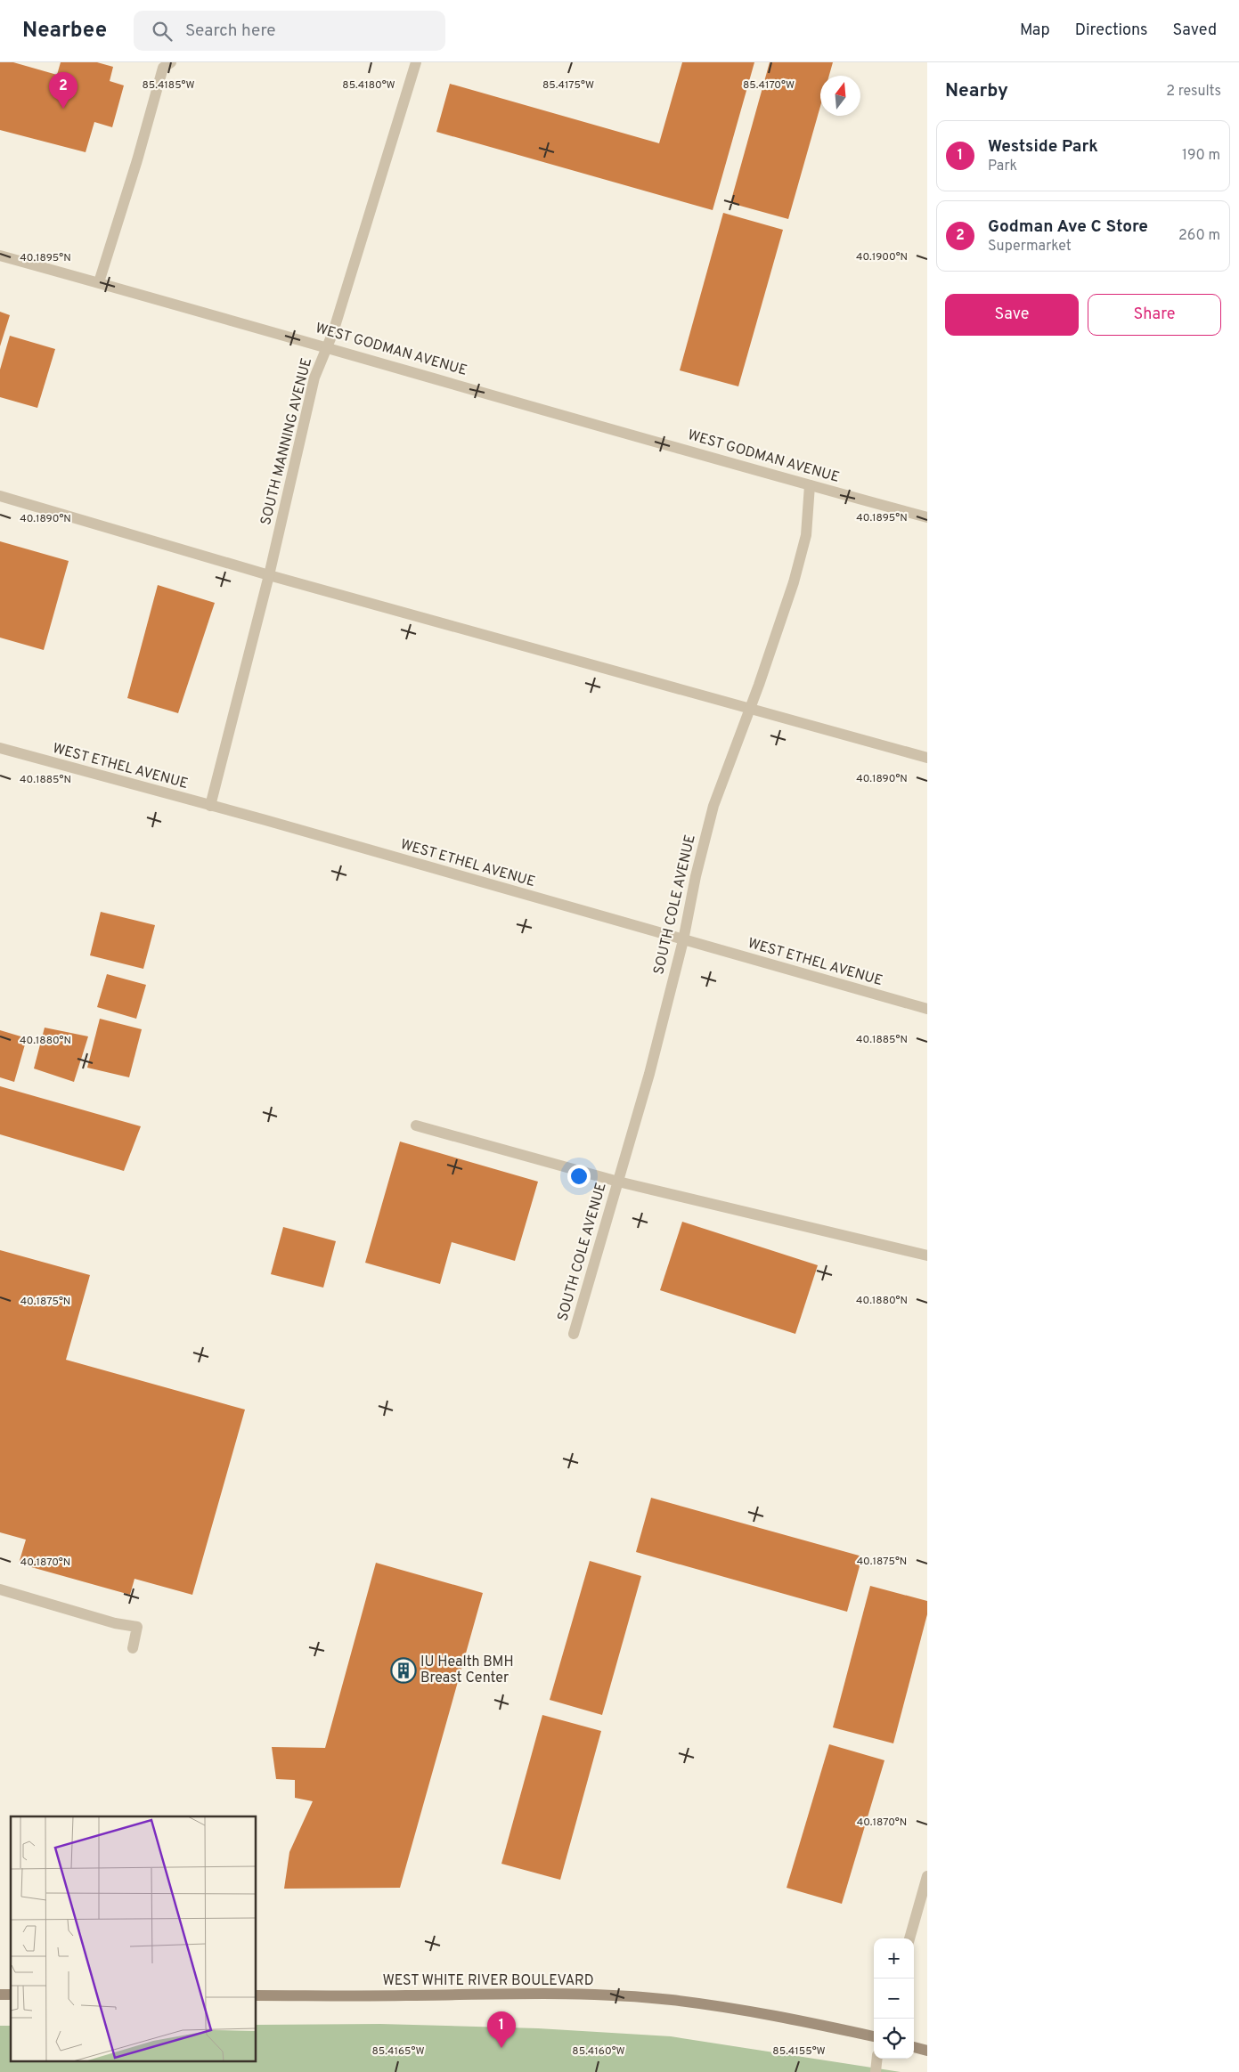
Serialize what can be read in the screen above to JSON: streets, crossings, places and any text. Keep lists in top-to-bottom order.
{
  "streets": {
    "street": [
      "WEST GODMAN AVENUE",
      "SOUTH MANNING AVENUE",
      "WEST ETHEL AVENUE",
      "SOUTH COLE AVENUE",
      "WEST WHITE RIVER BOULEVARD"
    ]
  },
  "crossings": [
    ["WEST GODMAN AVENUE", "SOUTH MANNING AVENUE"],
    ["WEST GODMAN AVENUE", "SOUTH COLE AVENUE"],
    ["SOUTH MANNING AVENUE", "WEST ETHEL AVENUE"],
    ["WEST ETHEL AVENUE", "SOUTH COLE AVENUE"]
  ],
  "places": {
    "building": ["IU Health BMH Breast Center"]
  },
  "north": "top",
  "page": {
    "header": "Nearbee",
    "search": "Search here",
    "nav": ["Map", "Directions", "Saved"],
    "heading": ["Nearby", "2 results"],
    "pins": ["2", "1"],
    "list": [
      {
        "mark": "1",
        "name": "Westside Park",
        "note": "Park",
        "value": "190 m"
      },
      {
        "mark": "2",
        "name": "Godman Ave C Store",
        "note": "Supermarket",
        "value": "260 m"
      }
    ],
    "buttons": ["Save", "Share"],
    "map_buttons": ["+", "−"]
  },
  "coordinates": [
    "85.4185°W",
    "85.4180°W",
    "85.4175°W",
    "85.4170°W",
    "40.1900°N",
    "40.1895°N",
    "40.1890°N",
    "40.1885°N",
    "40.1880°N",
    "40.1875°N",
    "40.1870°N",
    "85.4165°W",
    "85.4160°W",
    "85.4155°W"
  ]
}
